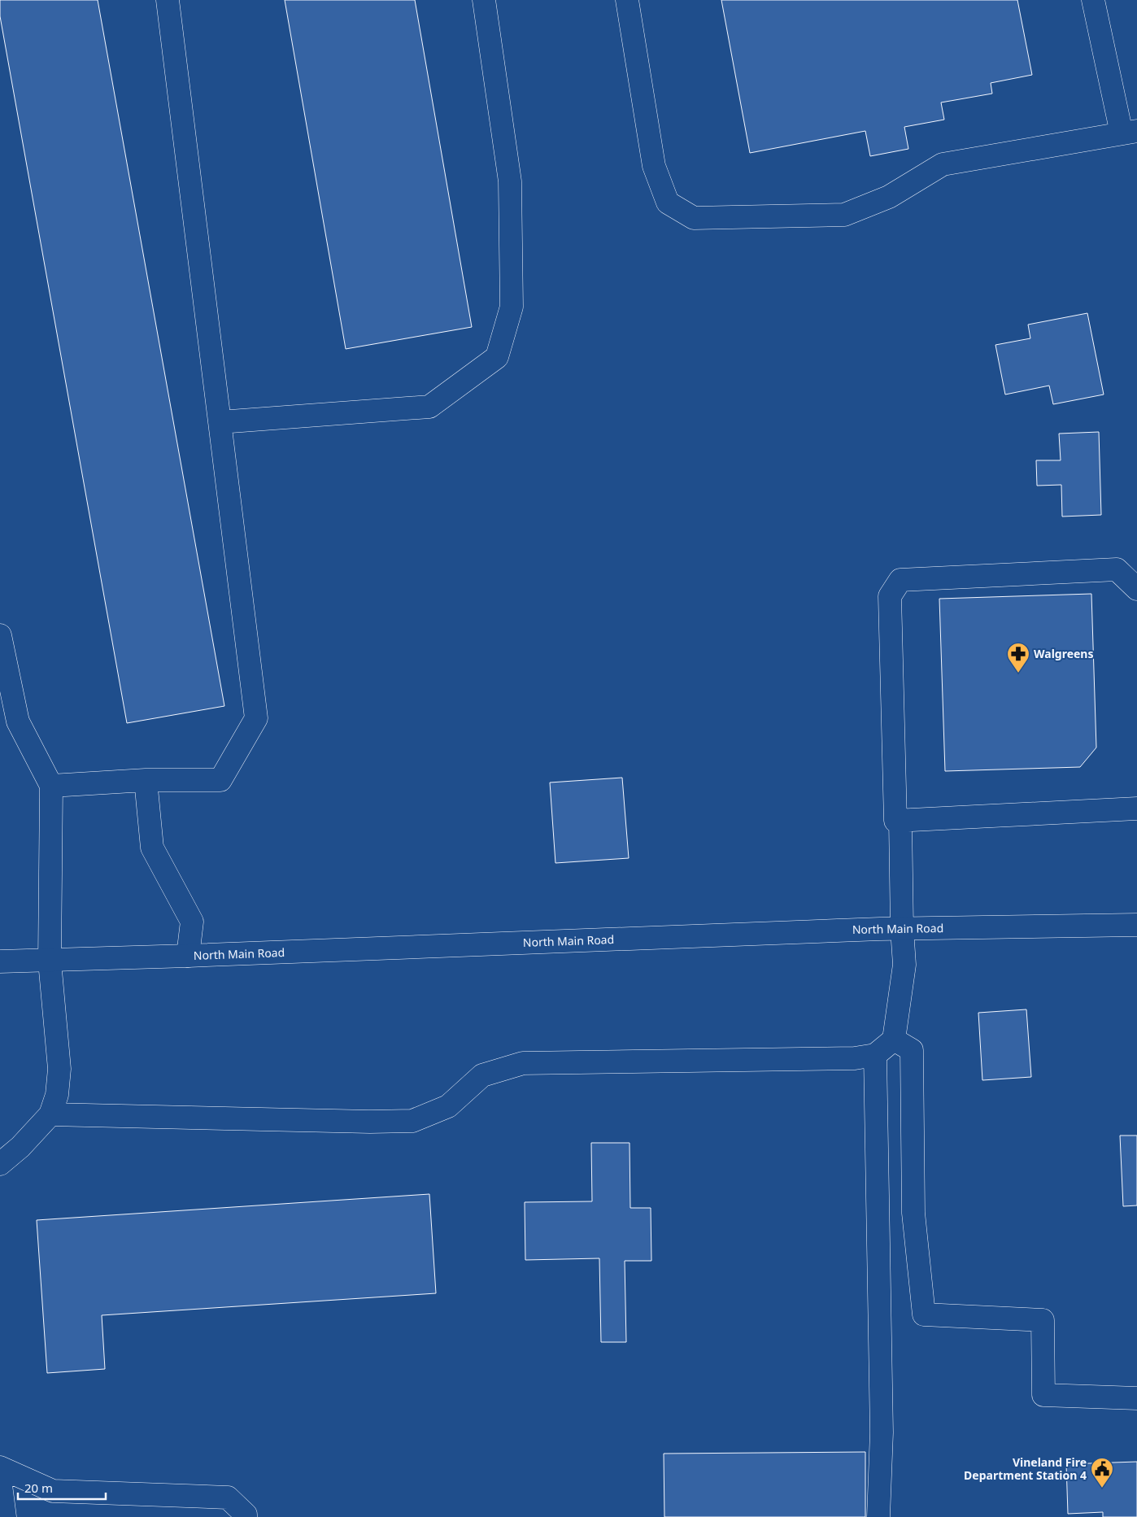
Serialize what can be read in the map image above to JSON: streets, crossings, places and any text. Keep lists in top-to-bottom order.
{
  "streets": {
    "main road": ["North Main Road"]
  },
  "places": {
    "pharmacy": ["Walgreens"],
    "public building": ["Vineland Fire Department Station 4"]
  },
  "scale_bar": "20 m"
}
